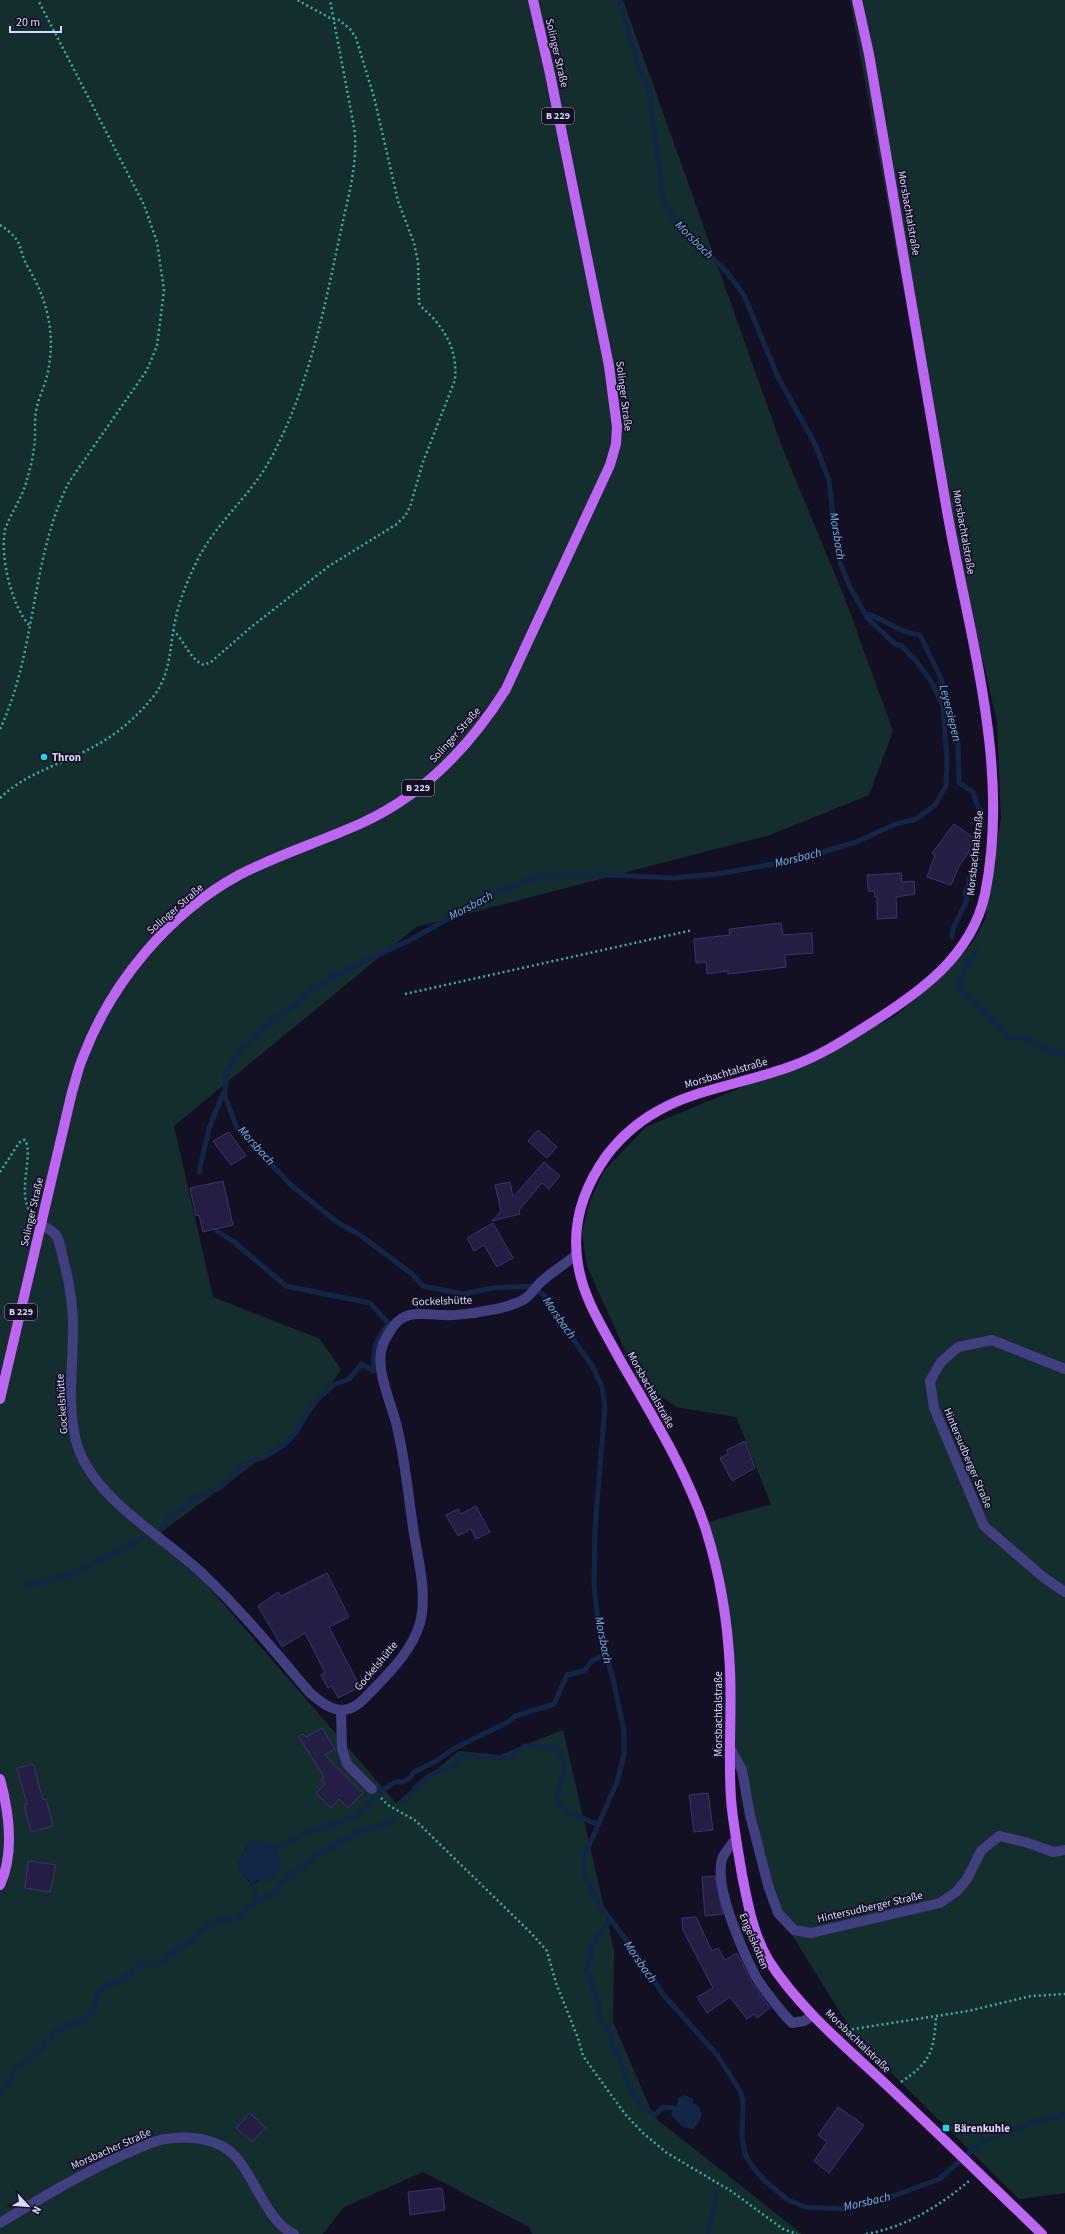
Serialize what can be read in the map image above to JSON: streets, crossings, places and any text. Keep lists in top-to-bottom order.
{
  "streets": {
    "main road": ["Solinger Straße", "B 229", "Morsbachtalstraße"],
    "street": [
      "Gockelshütte",
      "Hintersudberger Straße",
      "Engelskotten",
      "Morsbacher Straße"
    ]
  },
  "crossings": [
    ["Solinger Straße", "Gockelshütte"],
    ["Morsbachtalstraße", "Gockelshütte"],
    ["Morsbachtalstraße", "Hintersudberger Straße"],
    ["Morsbachtalstraße", "Engelskotten"]
  ],
  "water": ["Morsbach", "Leyersiepen"],
  "places": {
    "other": ["Thron"],
    "transit": ["Bärenkuhle"]
  },
  "scale_bar": "20 m",
  "north": "bottom right"
}
